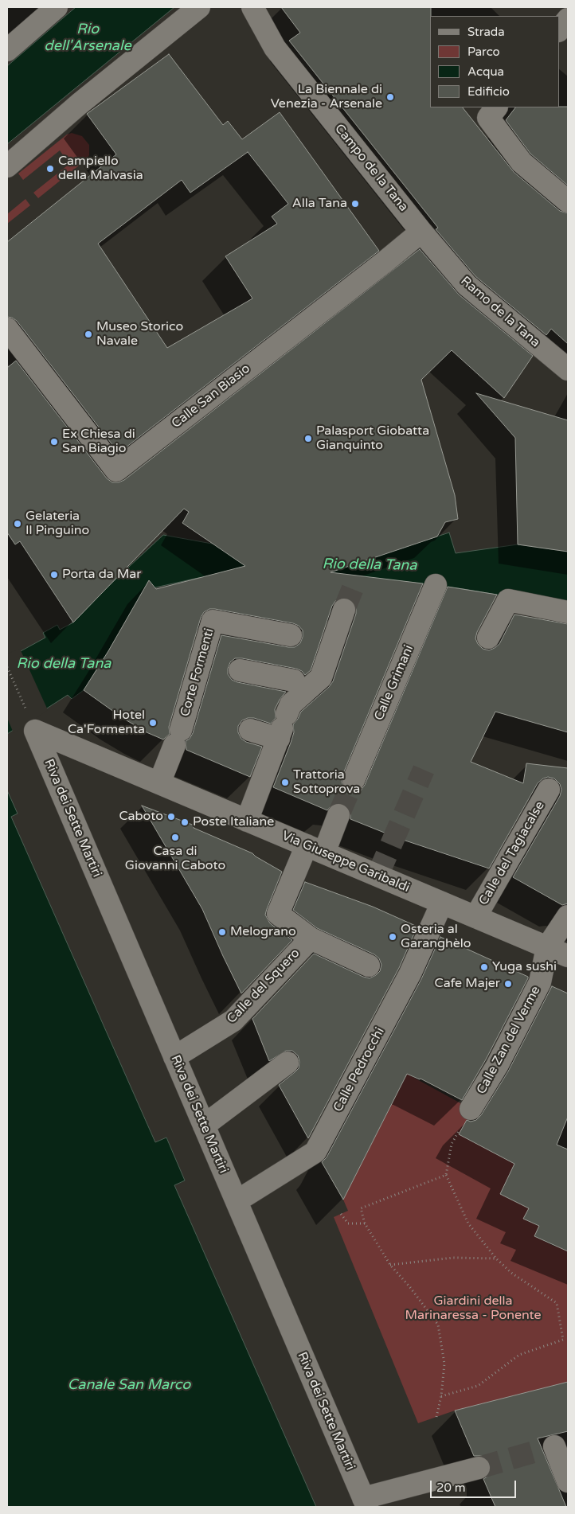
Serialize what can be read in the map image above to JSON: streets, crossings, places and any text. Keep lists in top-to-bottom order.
{
  "streets": {
    "street": [
      "Campo de la Tana",
      "Ramo de la Tana",
      "Calle San Biasio",
      "Corte Formenti",
      "Calle Grimani",
      "Riva dei Sette Martiri",
      "Calle del Tagiacalse",
      "Via Giuseppe Garibaldi",
      "Calle del Squero",
      "Calle Zan del Verme",
      "Calle Pedrocchi"
    ]
  },
  "crossings": [
    ["Campo de la Tana", "Ramo de la Tana"],
    ["Campo de la Tana", "Calle San Biasio"],
    ["Ramo de la Tana", "Calle San Biasio"],
    ["Corte Formenti", "Via Giuseppe Garibaldi"],
    ["Riva dei Sette Martiri", "Via Giuseppe Garibaldi"],
    ["Riva dei Sette Martiri", "Calle del Squero"],
    ["Riva dei Sette Martiri", "Calle Pedrocchi"],
    ["Calle del Tagiacalse", "Via Giuseppe Garibaldi"],
    ["Via Giuseppe Garibaldi", "Calle Zan del Verme"],
    ["Via Giuseppe Garibaldi", "Calle Pedrocchi"]
  ],
  "water": ["Rio dell'Arsenale", "Rio della Tana", "Canale San Marco"],
  "parks": ["Giardini della Marinaressa - Ponente"],
  "places": [
    "La Biennale di Venezia - Arsenale",
    "Campiello della Malvasia",
    "Alla Tana",
    "Museo Storico Navale",
    "Palasport Giobatta Gianquinto",
    "Ex Chiesa di San Biagio",
    "Gelateria Il Pinguino",
    "Porta da Mar",
    "Hotel Ca'Formenta",
    "Trattoria Sottoprova",
    "Caboto",
    "Poste Italiane",
    "Casa di Giovanni Caboto",
    "Melograno",
    "Osteria al Garanghèlo",
    "Yuga sushi",
    "Cafe Majer"
  ],
  "legend": [
    "Strada",
    "Parco",
    "Acqua",
    "Edificio"
  ],
  "scale_bar": "20 m"
}
